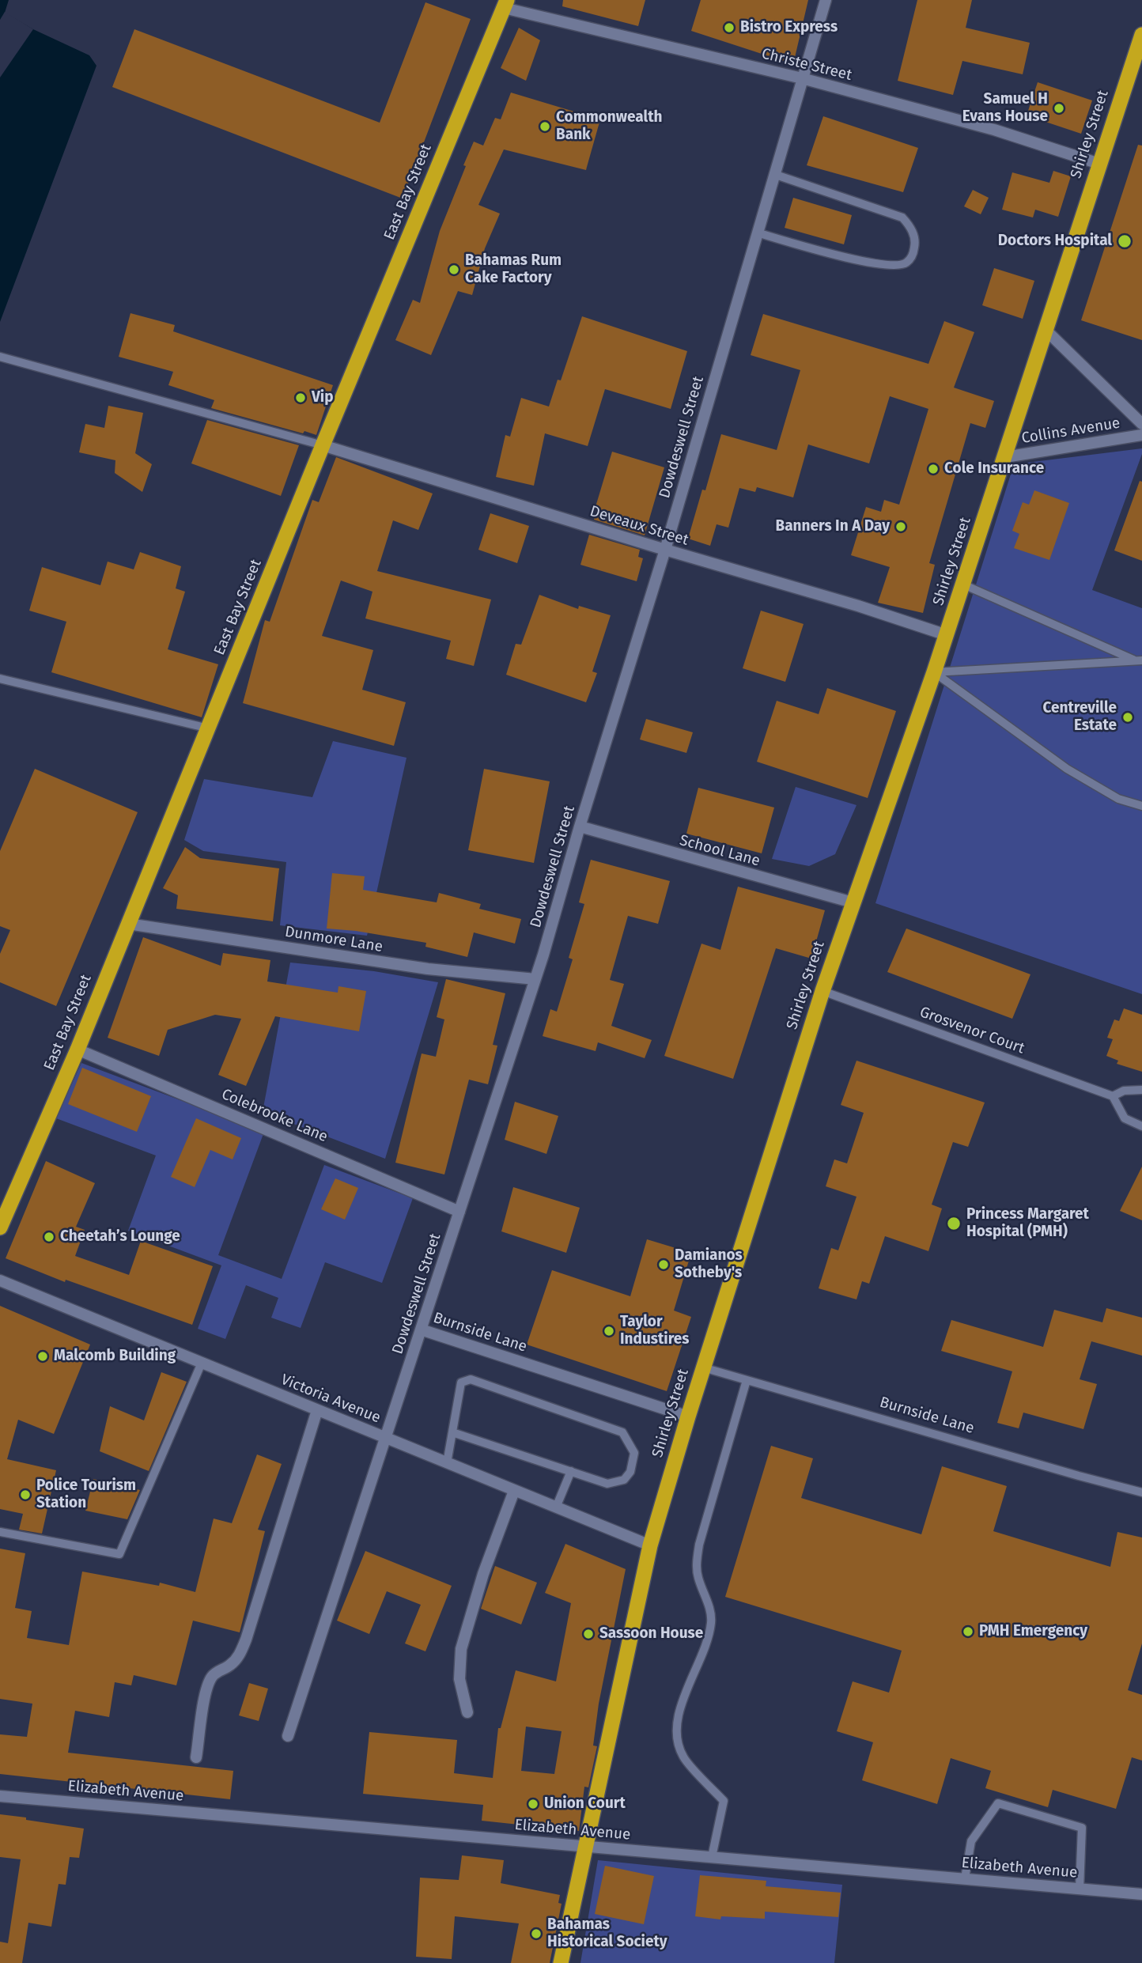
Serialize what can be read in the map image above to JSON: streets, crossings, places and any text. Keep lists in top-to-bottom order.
{
  "streets": {
    "highway": ["Shirley Street", "East Bay Street"],
    "street": [
      "Christe Street",
      "Collins Avenue",
      "Dowdeswell Street",
      "Deveaux Street",
      "School Lane",
      "Dunmore Lane",
      "Colebrooke Lane",
      "Burnside Lane",
      "Victoria Avenue",
      "Elizabeth Avenue"
    ],
    "lane": ["Grosvenor Court"]
  },
  "crossings": [
    ["Christe Street", "Shirley Street"],
    ["Christe Street", "East Bay Street"],
    ["Christe Street", "Dowdeswell Street"],
    ["Shirley Street", "Collins Avenue"],
    ["Shirley Street", "Deveaux Street"],
    ["Shirley Street", "School Lane"],
    ["Shirley Street", "Grosvenor Court"],
    ["Shirley Street", "Burnside Lane"],
    ["Shirley Street", "Victoria Avenue"],
    ["Shirley Street", "Elizabeth Avenue"],
    ["East Bay Street", "Deveaux Street"],
    ["East Bay Street", "Dunmore Lane"],
    ["East Bay Street", "Colebrooke Lane"],
    ["Dowdeswell Street", "Deveaux Street"],
    ["Dowdeswell Street", "School Lane"],
    ["Dowdeswell Street", "Dunmore Lane"],
    ["Dowdeswell Street", "Colebrooke Lane"],
    ["Dowdeswell Street", "Burnside Lane"],
    ["Dowdeswell Street", "Victoria Avenue"]
  ],
  "places": [
    "Bistro Express",
    "Samuel H Evans House",
    "Commonwealth Bank",
    "Doctors Hospital",
    "Bahamas Rum Cake Factory",
    "Vip",
    "Cole Insurance",
    "Banners In A Day",
    "Centreville Estate",
    "Princess Margaret Hospital (PMH)",
    "Cheetah’s Lounge",
    "Damianos Sotheby's",
    "Taylor Industires",
    "Malcomb Building",
    "Police Tourism Station",
    "PMH Emergency",
    "Sassoon House",
    "Union Court",
    "Bahamas Historical Society"
  ]
}
